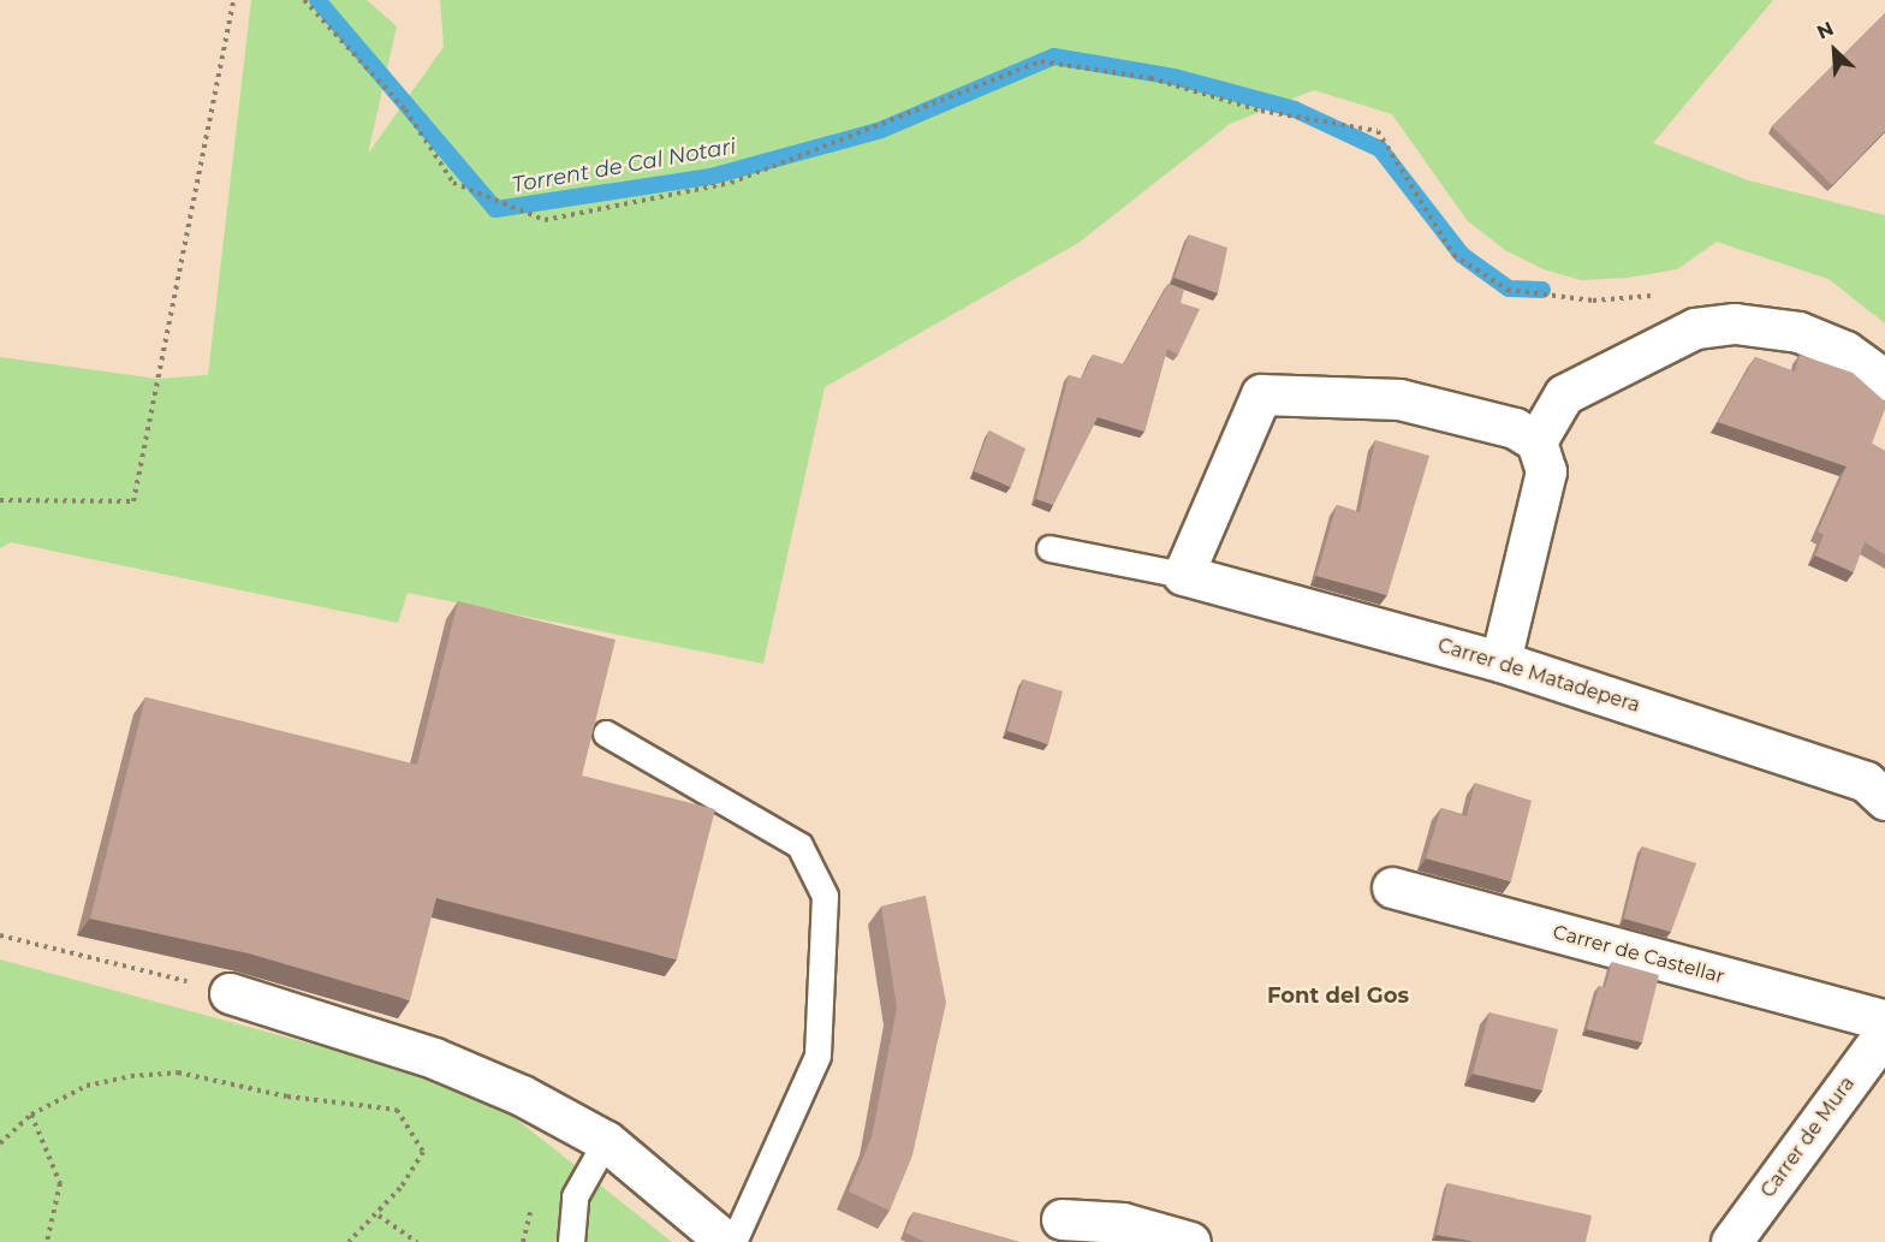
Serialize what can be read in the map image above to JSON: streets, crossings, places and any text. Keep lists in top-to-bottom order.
{
  "streets": {
    "street": ["Carrer de Matadepera", "Carrer de Castellar", "Carrer de Mura"]
  },
  "districts": ["Font del Gos"],
  "water": ["Torrent de Cal Notari"],
  "north": "top left"
}
